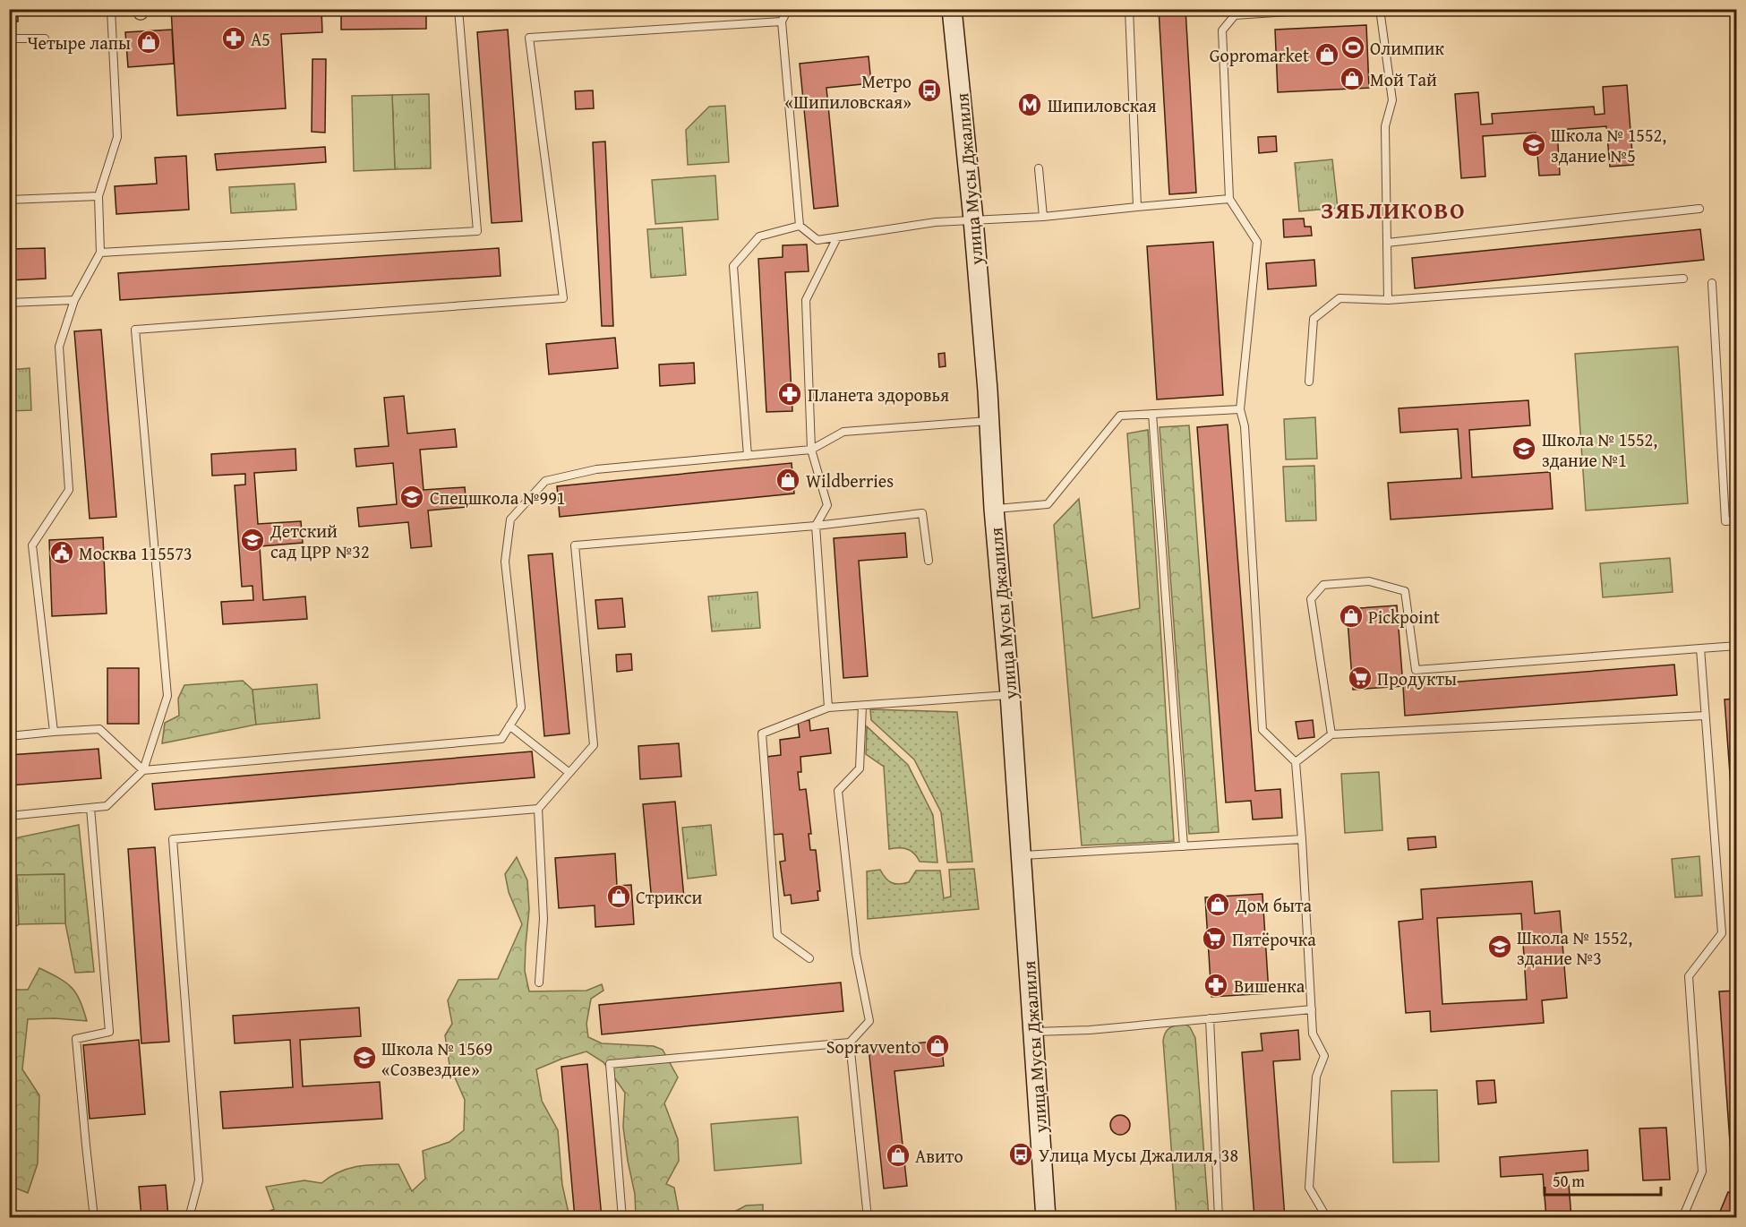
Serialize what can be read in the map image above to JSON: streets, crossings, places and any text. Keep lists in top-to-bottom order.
{
  "streets": {
    "main road": ["улица Мусы Джалиля"]
  },
  "districts": ["ЗЯБЛИКОВО"],
  "places": {
    "pharmacy": ["А5", "Планета здоровья", "Вишенка"],
    "shop": [
      "Четыре лапы",
      "Gopromarket",
      "Мой Тай",
      "Wildberries",
      "Pickpoint",
      "Стрикси",
      "Дом быта",
      "Sopravvento",
      "Авито"
    ],
    "sports": ["Олимпик"],
    "bus stop": ["Метро «Шипиловская»", "Улица Мусы Джалиля, 38"],
    "metro station": ["Шипиловская"],
    "school or university": [
      "Школа № 1552, здание №5",
      "Школа № 1552, здание №1",
      "Спецшкола №991",
      "Детский сад ЦРР №32",
      "Школа № 1552, здание №3",
      "Школа № 1569 «Созвездие»"
    ],
    "public building": ["Москва 115573"],
    "supermarket": ["Продукты", "Пятёрочка"]
  },
  "scale_bar": "50 m"
}
